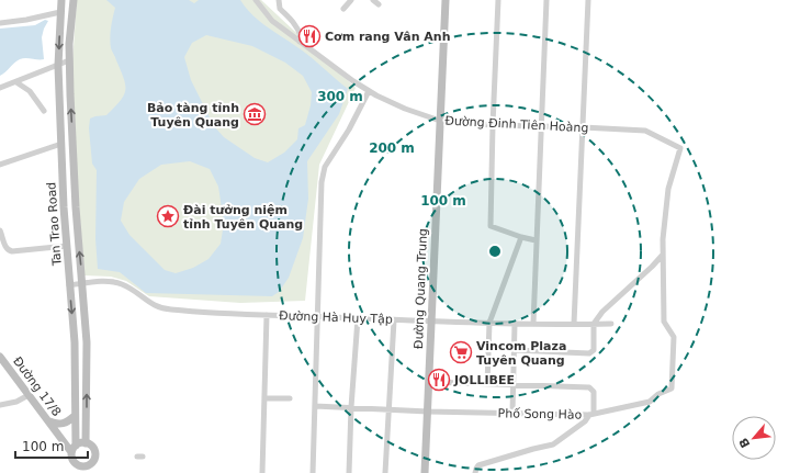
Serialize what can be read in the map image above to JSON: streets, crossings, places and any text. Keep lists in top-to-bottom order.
{
  "streets": {
    "main road": ["Tan Trao Road", "Đường Quang Trung", "Đường 17/8"],
    "street": ["Đường Đinh Tiên Hoàng", "Đường Hà Huy Tập", "Phố Song Hào"]
  },
  "crossings": [
    ["Đường Đinh Tiên Hoàng", "Đường Quang Trung"],
    ["Đường Đinh Tiên Hoàng", "Phố Song Hào"],
    ["Tan Trao Road", "Đường Hà Huy Tập"],
    ["Tan Trao Road", "Đường 17/8"],
    ["Đường Quang Trung", "Đường Hà Huy Tập"],
    ["Đường Quang Trung", "Phố Song Hào"]
  ],
  "places": {
    "restaurant": ["Cơm rang Vân Anh", "JOLLIBEE"],
    "museum": ["Bảo tàng tỉnh Tuyên Quang"],
    "place": ["Đài tưởng niệm tỉnh Tuyên Quang"],
    "supermarket": ["Vincom Plaza Tuyên Quang"]
  },
  "scale_bar": "100 m",
  "north": "bottom left",
  "rings": ["300 m", "200 m", "100 m"]
}
